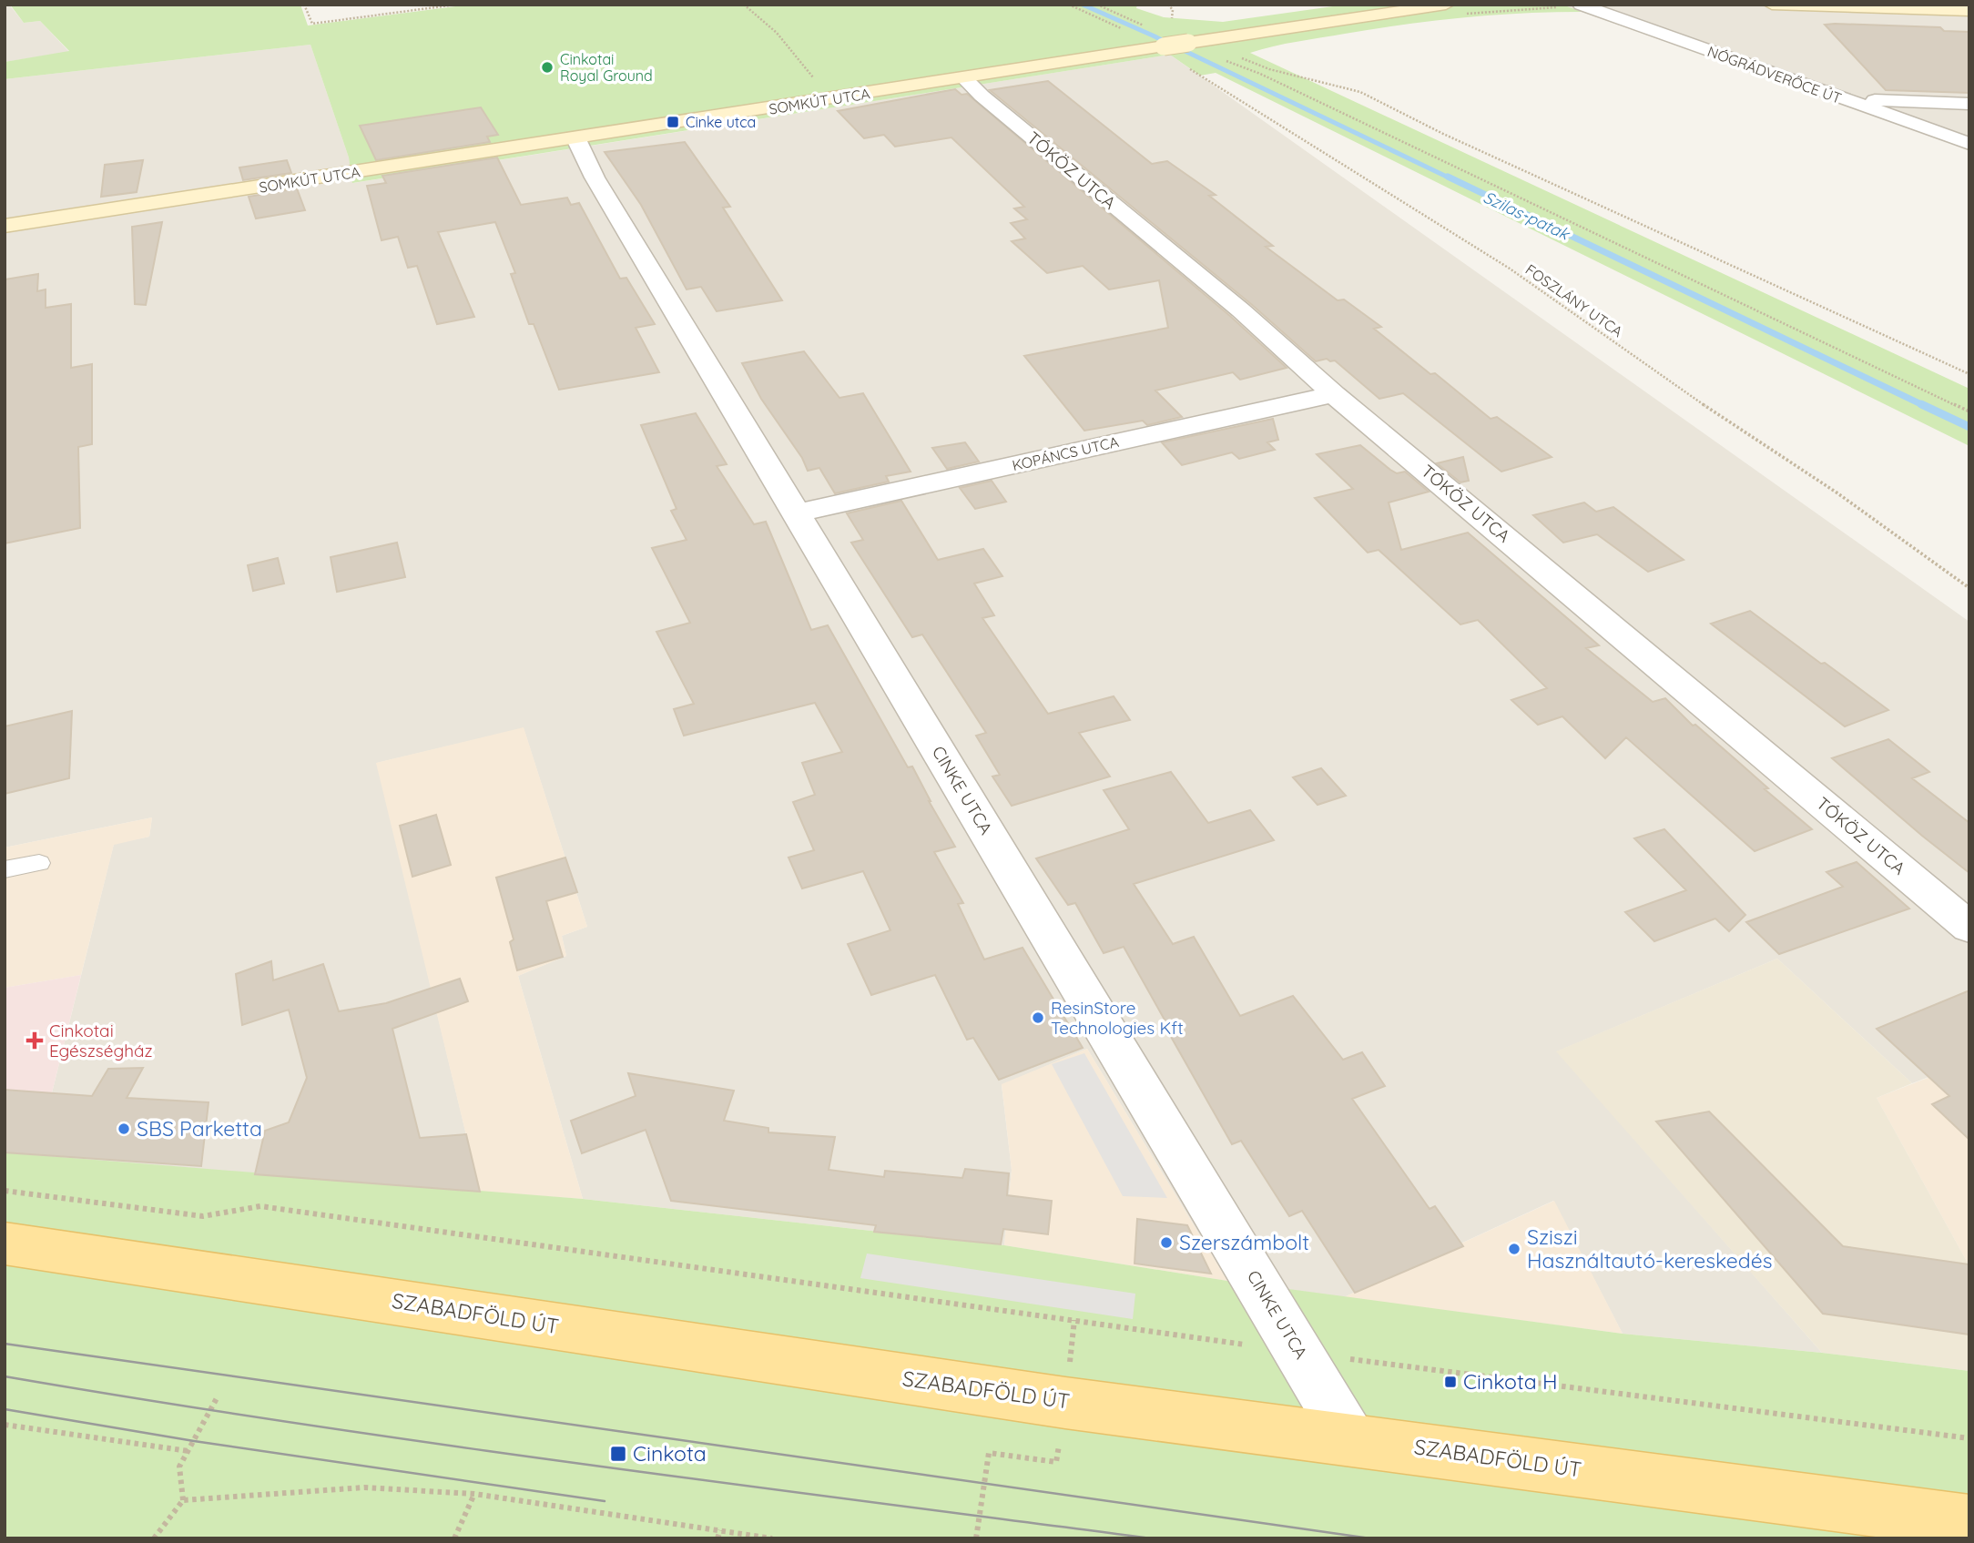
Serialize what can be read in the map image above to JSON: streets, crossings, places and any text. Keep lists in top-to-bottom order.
{
  "streets": {
    "main road": ["SZABADFÖLD ÚT"],
    "street": [
      "NÓGRÁDVERŐCE ÚT",
      "SOMKÚT UTCA",
      "TÓKÖZ UTCA",
      "KOPÁNCS UTCA",
      "CINKE UTCA"
    ],
    "path": ["FOSZLÁNY UTCA"]
  },
  "crossings": [
    ["SOMKÚT UTCA", "TÓKÖZ UTCA"],
    ["SOMKÚT UTCA", "FOSZLÁNY UTCA"],
    ["SOMKÚT UTCA", "CINKE UTCA"],
    ["TÓKÖZ UTCA", "KOPÁNCS UTCA"],
    ["KOPÁNCS UTCA", "CINKE UTCA"],
    ["CINKE UTCA", "SZABADFÖLD ÚT"]
  ],
  "water": ["Szilas-patak"],
  "places": {
    "other": [
      "Cinkotai Royal Ground",
      "ResinStore Technologies Kft",
      "SBS Parketta",
      "Szerszámbolt",
      "Sziszi Használtautó-kereskedés"
    ],
    "transit": ["Cinke utca", "Cinkota H", "Cinkota"],
    "health": ["Cinkotai Egészségház"]
  }
}
